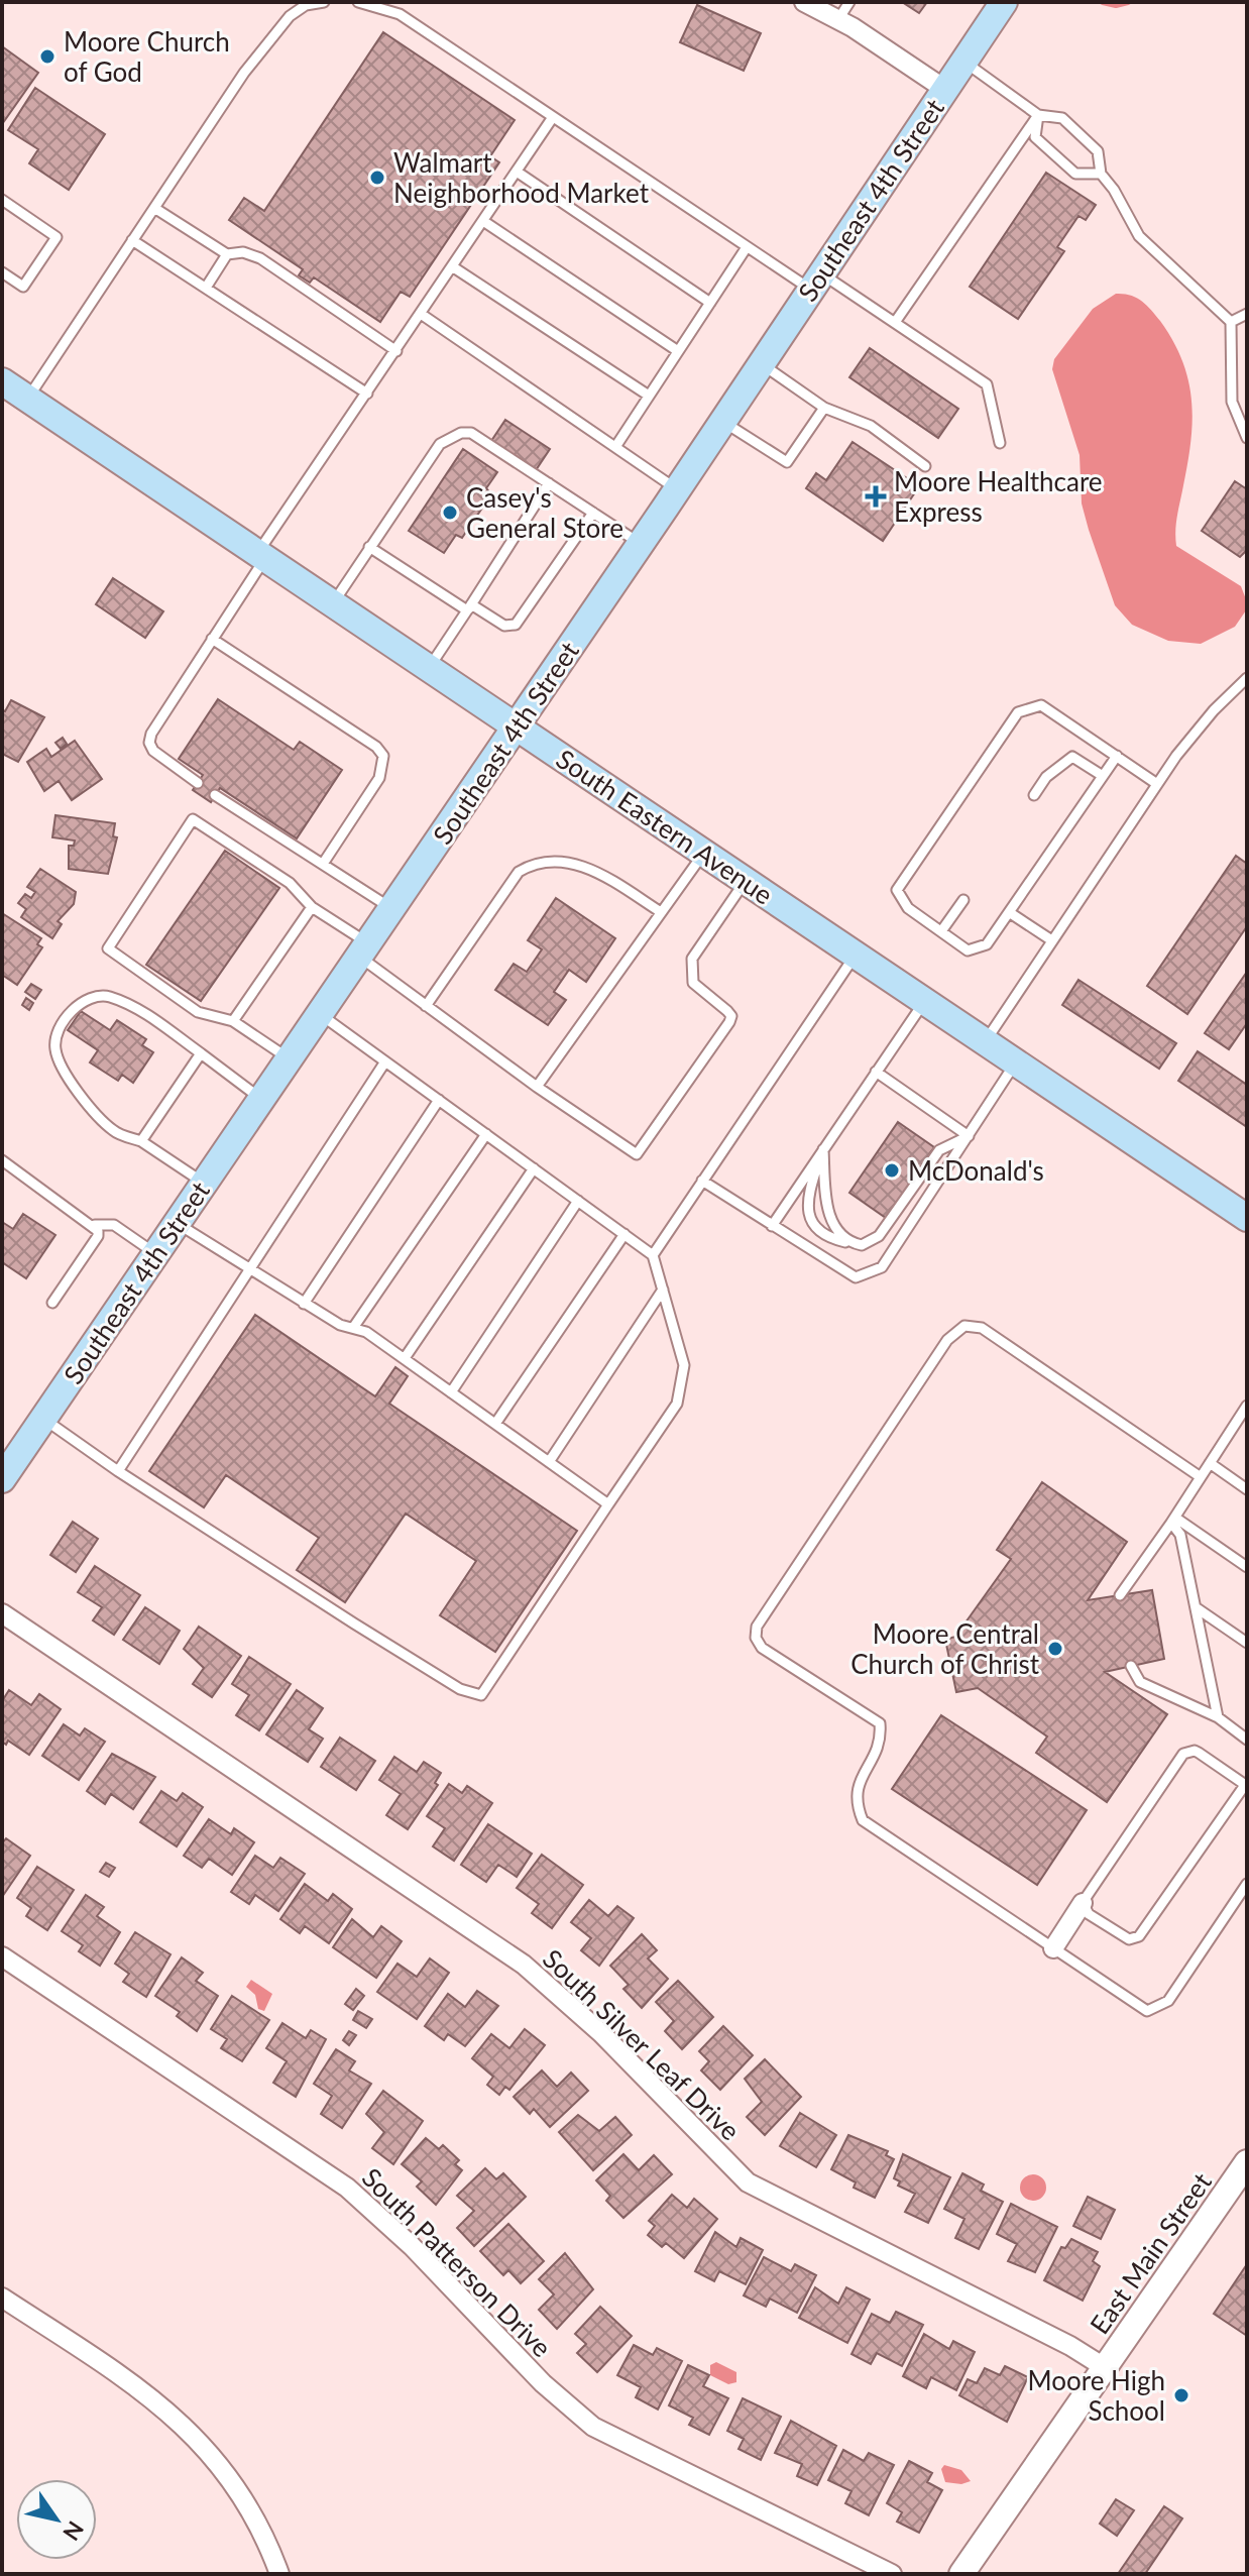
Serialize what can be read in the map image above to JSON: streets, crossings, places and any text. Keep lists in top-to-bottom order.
{
  "streets": {
    "main road": ["Southeast 4th Street", "South Eastern Avenue"],
    "street": ["South Silver Leaf Drive", "East Main Street", "South Patterson Drive"]
  },
  "crossings": [
    ["Southeast 4th Street", "South Eastern Avenue"],
    ["South Silver Leaf Drive", "East Main Street"]
  ],
  "places": {
    "other": [
      "Moore Church of God",
      "Walmart Neighborhood Market",
      "Casey's General Store",
      "McDonald's",
      "Moore Central Church of Christ",
      "Moore High School"
    ],
    "health": ["Moore Healthcare Express"]
  },
  "north": "bottom right"
}
